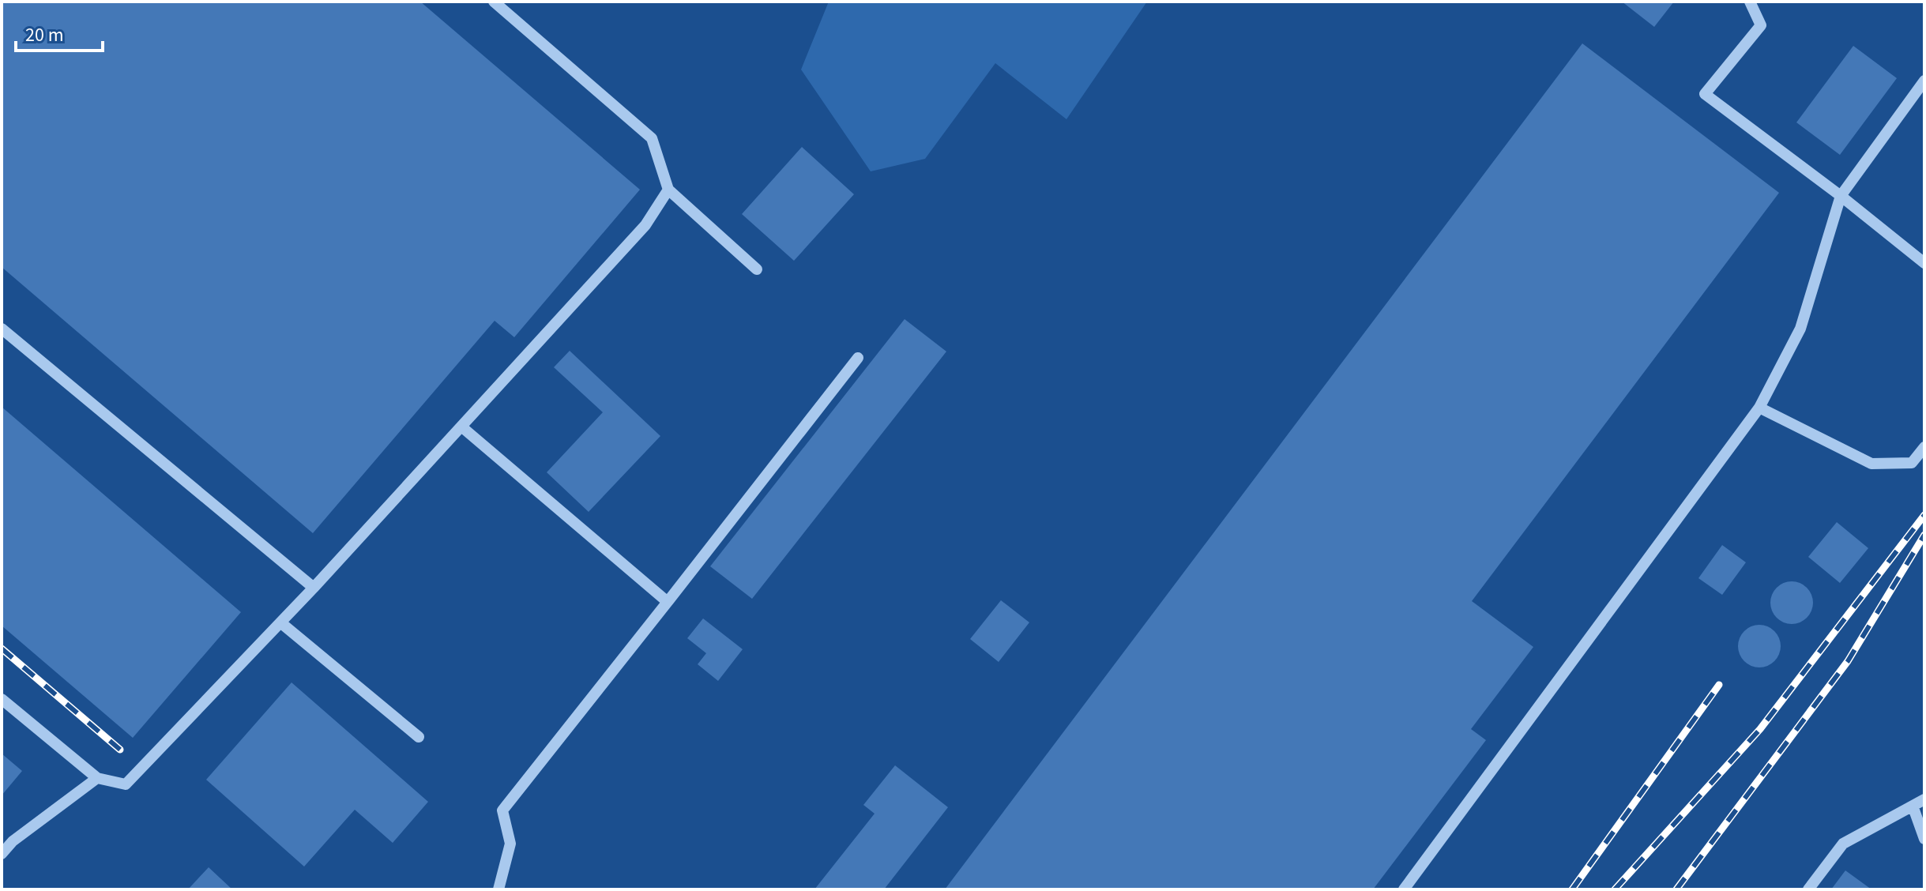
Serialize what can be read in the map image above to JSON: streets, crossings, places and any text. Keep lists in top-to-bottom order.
{
  "scale_bar": "20 m"
}
